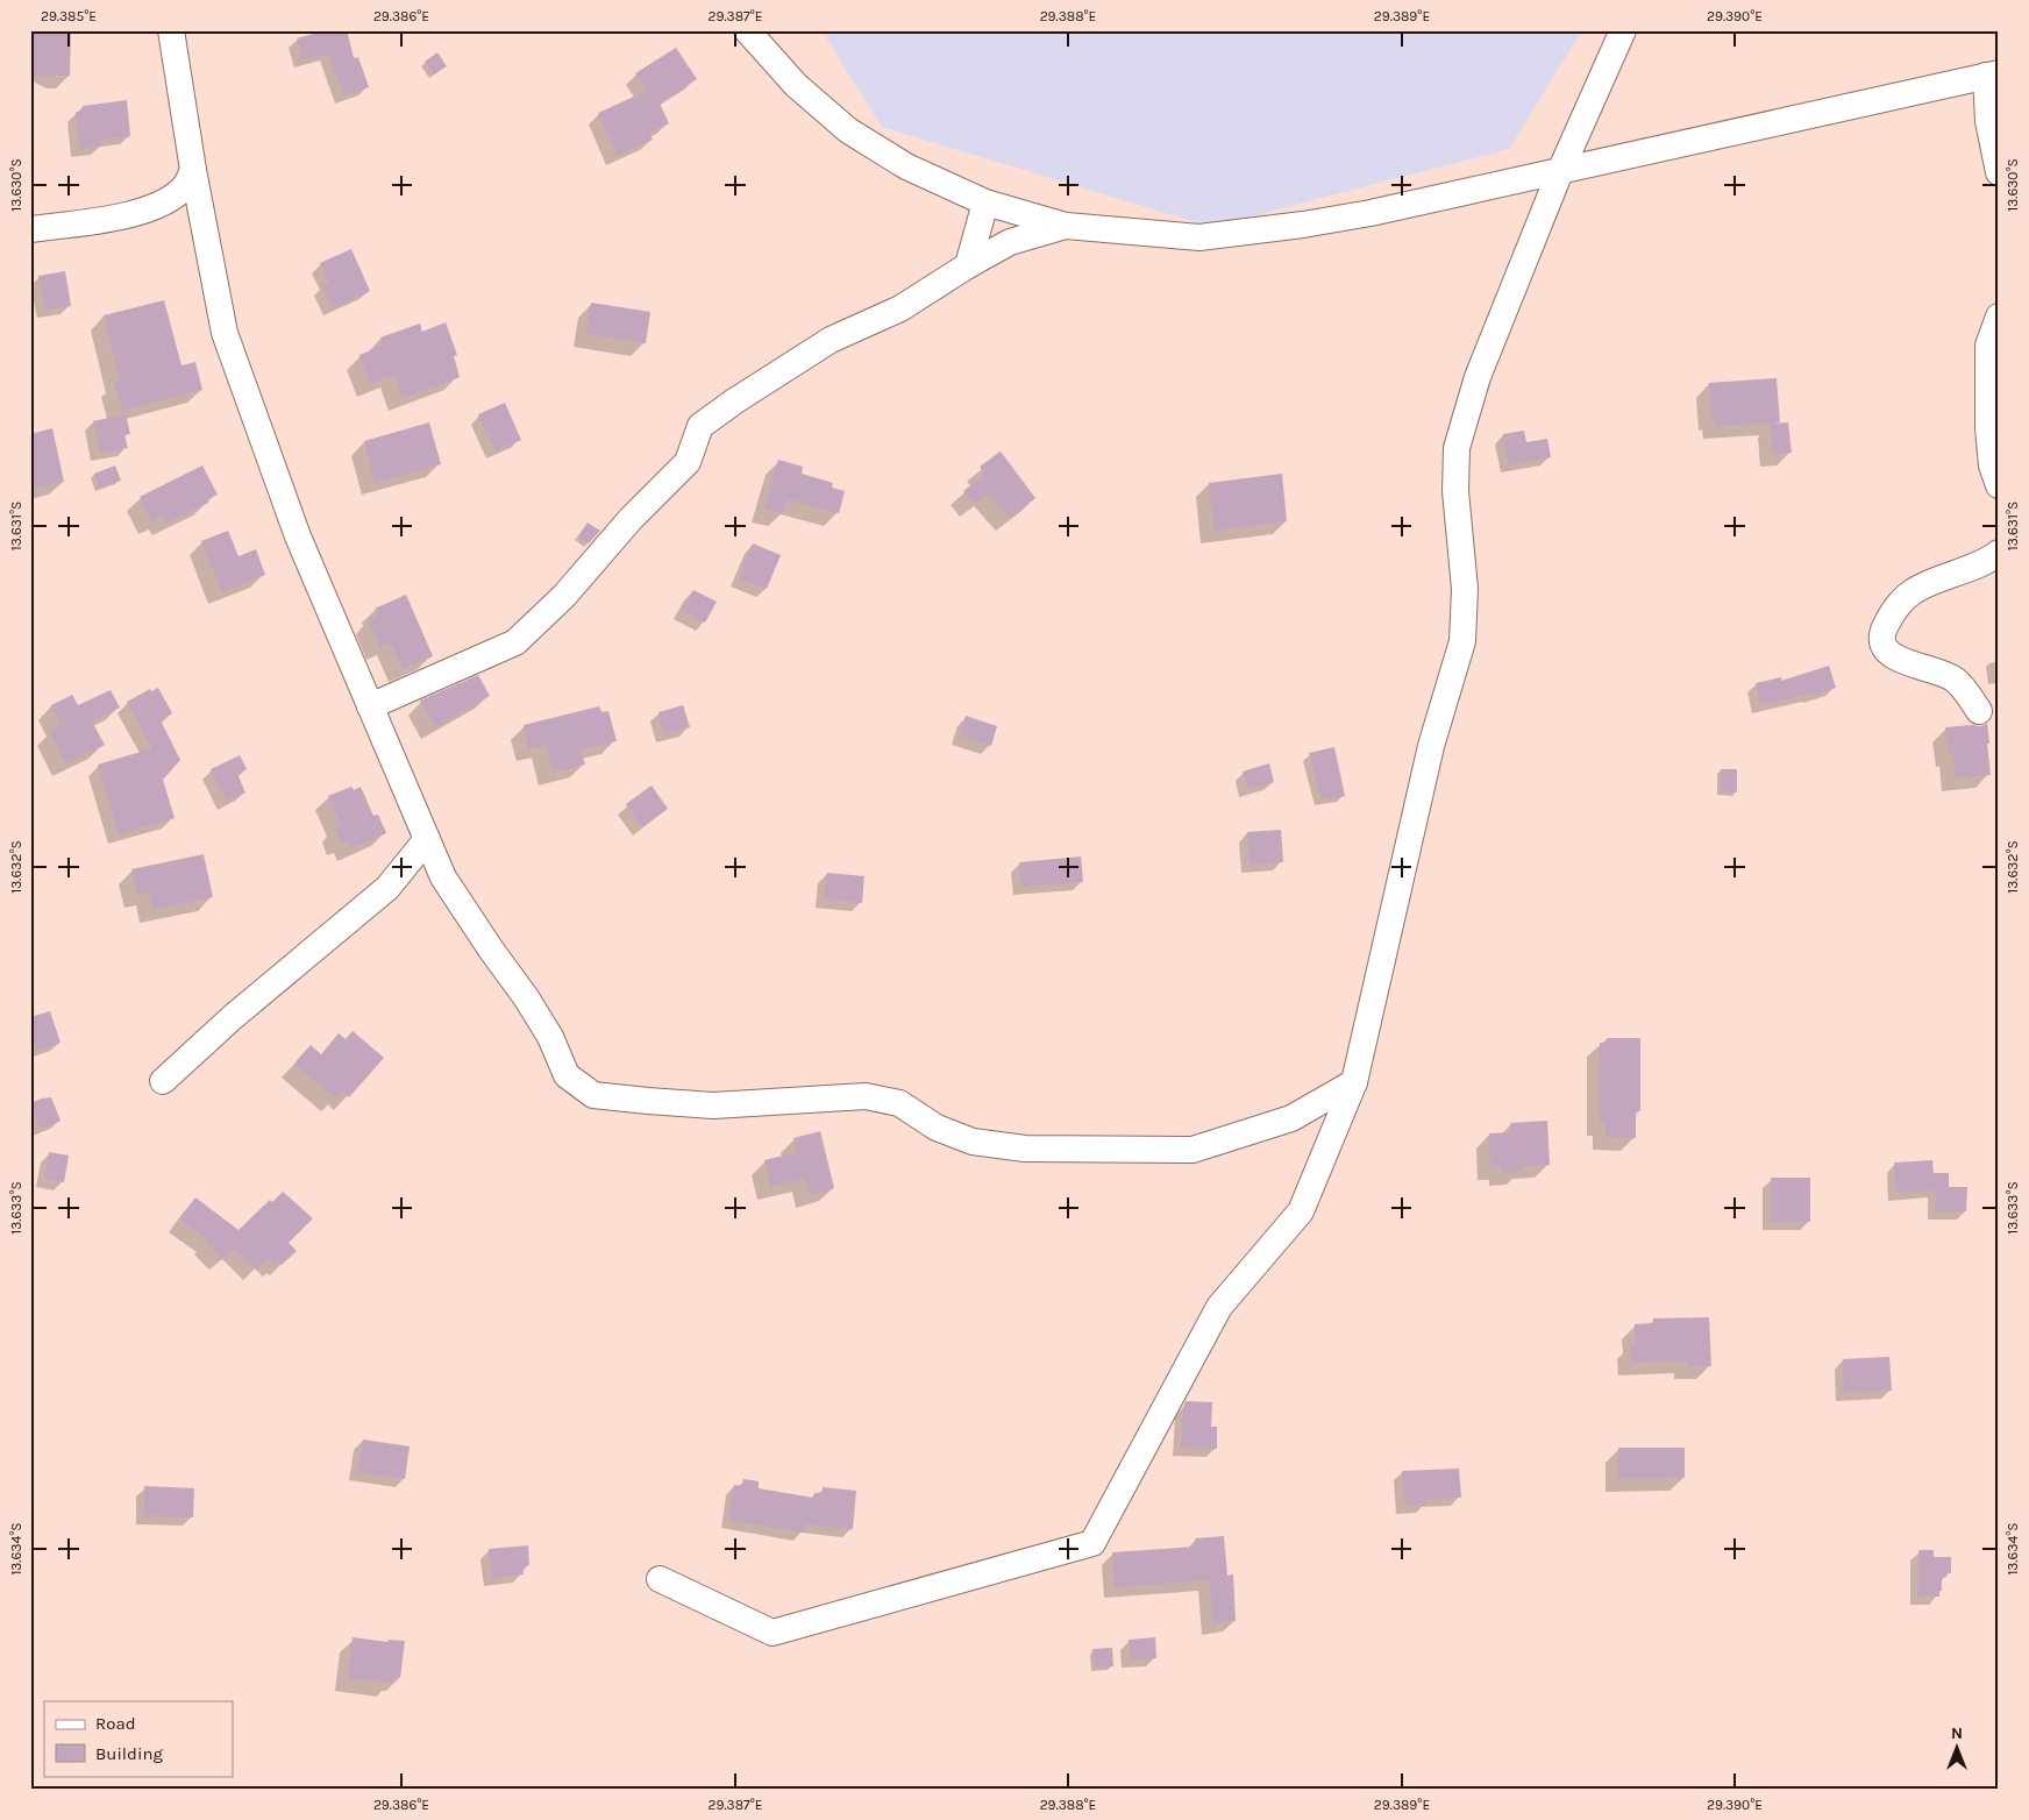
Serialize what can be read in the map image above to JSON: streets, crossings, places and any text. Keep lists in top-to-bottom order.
{
  "legend": ["Road", "Building"],
  "north": "top",
  "coordinates": [
    "29.385°E",
    "29.386°E",
    "29.387°E",
    "29.388°E",
    "29.389°E",
    "29.390°E",
    "13.630°S",
    "13.631°S",
    "13.632°S",
    "13.633°S",
    "13.634°S"
  ]
}
